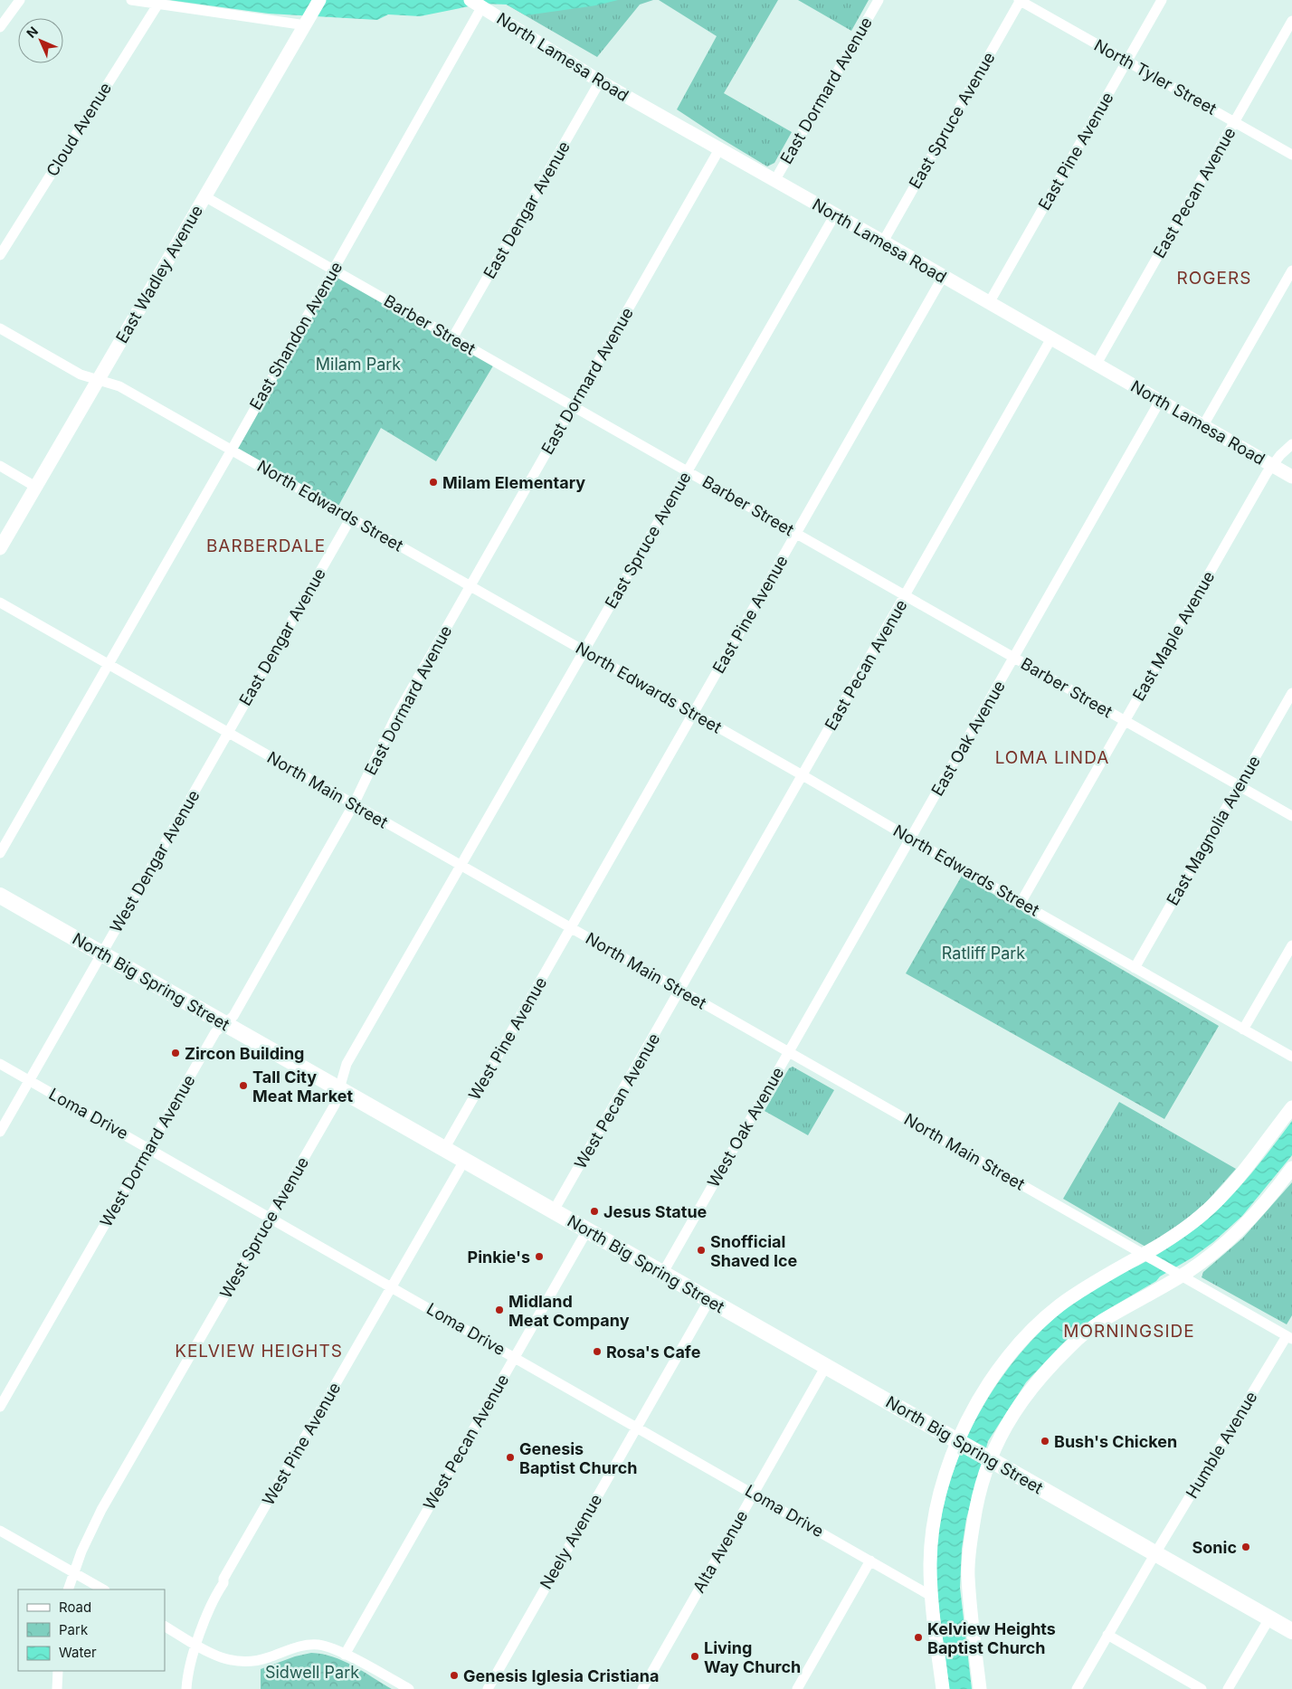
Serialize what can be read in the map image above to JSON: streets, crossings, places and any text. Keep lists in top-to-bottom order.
{
  "streets": {
    "highway": ["North Big Spring Street"],
    "main road": ["North Lamesa Road", "East Wadley Avenue"],
    "street": [
      "North Tyler Street",
      "East Dormard Avenue",
      "East Spruce Avenue",
      "Cloud Avenue",
      "East Pine Avenue",
      "East Pecan Avenue",
      "East Dengar Avenue",
      "Barber Street",
      "East Shandon Avenue",
      "North Edwards Street",
      "East Maple Avenue",
      "East Oak Avenue",
      "North Main Street",
      "East Magnolia Avenue",
      "West Dengar Avenue",
      "West Pine Avenue",
      "West Pecan Avenue",
      "Loma Drive",
      "West Oak Avenue",
      "West Dormard Avenue",
      "West Spruce Avenue",
      "Humble Avenue",
      "Neely Avenue",
      "Alta Avenue"
    ]
  },
  "crossings": [
    ["North Lamesa Road", "East Dormard Avenue"],
    ["North Lamesa Road", "East Spruce Avenue"],
    ["North Lamesa Road", "East Pine Avenue"],
    ["North Lamesa Road", "East Pecan Avenue"],
    ["North Lamesa Road", "East Dengar Avenue"],
    ["North Lamesa Road", "East Shandon Avenue"],
    ["North Lamesa Road", "East Maple Avenue"],
    ["North Lamesa Road", "East Oak Avenue"],
    ["North Tyler Street", "East Spruce Avenue"],
    ["North Tyler Street", "East Pine Avenue"],
    ["North Tyler Street", "East Pecan Avenue"],
    ["East Dormard Avenue", "Barber Street"],
    ["East Dormard Avenue", "North Edwards Street"],
    ["East Dormard Avenue", "North Main Street"],
    ["East Dormard Avenue", "West Dormard Avenue"],
    ["East Spruce Avenue", "Barber Street"],
    ["East Spruce Avenue", "North Edwards Street"],
    ["East Spruce Avenue", "North Main Street"],
    ["East Spruce Avenue", "West Spruce Avenue"],
    ["East Pine Avenue", "Barber Street"],
    ["East Pine Avenue", "North Edwards Street"],
    ["East Pine Avenue", "North Main Street"],
    ["East Pine Avenue", "West Pine Avenue"],
    ["East Pecan Avenue", "Barber Street"],
    ["East Pecan Avenue", "North Edwards Street"],
    ["East Pecan Avenue", "North Main Street"],
    ["East Pecan Avenue", "West Pecan Avenue"],
    ["East Dengar Avenue", "Barber Street"],
    ["East Dengar Avenue", "North Edwards Street"],
    ["East Dengar Avenue", "North Main Street"],
    ["East Dengar Avenue", "West Dengar Avenue"],
    ["East Wadley Avenue", "Barber Street"],
    ["East Wadley Avenue", "North Edwards Street"],
    ["Barber Street", "East Shandon Avenue"],
    ["Barber Street", "East Maple Avenue"],
    ["Barber Street", "East Oak Avenue"],
    ["Barber Street", "East Magnolia Avenue"],
    ["East Shandon Avenue", "North Edwards Street"],
    ["East Shandon Avenue", "North Main Street"],
    ["North Edwards Street", "East Maple Avenue"],
    ["North Edwards Street", "East Oak Avenue"],
    ["North Edwards Street", "East Magnolia Avenue"],
    ["East Oak Avenue", "North Main Street"],
    ["East Oak Avenue", "West Oak Avenue"],
    ["North Main Street", "West Dengar Avenue"],
    ["North Main Street", "West Pine Avenue"],
    ["North Main Street", "West Pecan Avenue"],
    ["North Main Street", "West Oak Avenue"],
    ["North Main Street", "West Dormard Avenue"],
    ["North Main Street", "West Spruce Avenue"],
    ["North Main Street", "Humble Avenue"],
    ["West Dengar Avenue", "North Big Spring Street"],
    ["West Dengar Avenue", "Loma Drive"],
    ["North Big Spring Street", "West Pine Avenue"],
    ["North Big Spring Street", "West Pecan Avenue"],
    ["North Big Spring Street", "West Oak Avenue"],
    ["North Big Spring Street", "West Dormard Avenue"],
    ["North Big Spring Street", "West Spruce Avenue"],
    ["North Big Spring Street", "Humble Avenue"],
    ["North Big Spring Street", "Neely Avenue"],
    ["North Big Spring Street", "Alta Avenue"],
    ["West Pine Avenue", "Loma Drive"],
    ["West Pecan Avenue", "Loma Drive"],
    ["Loma Drive", "West Dormard Avenue"],
    ["Loma Drive", "West Spruce Avenue"],
    ["Loma Drive", "Neely Avenue"],
    ["Loma Drive", "Alta Avenue"]
  ],
  "districts": [
    "ROGERS",
    "BARBERDALE",
    "LOMA LINDA",
    "MORNINGSIDE",
    "KELVIEW HEIGHTS"
  ],
  "parks": ["Milam Park", "Ratliff Park", "Sidwell Park"],
  "places": [
    "Milam Elementary",
    "Zircon Building",
    "Tall City Meat Market",
    "Jesus Statue",
    "Snofficial Shaved Ice",
    "Pinkie's",
    "Midland Meat Company",
    "Rosa's Cafe",
    "Bush's Chicken",
    "Genesis Baptist Church",
    "Sonic",
    "Kelview Heights Baptist Church",
    "Living Way Church",
    "Genesis Iglesia Cristiana"
  ],
  "legend": ["Road", "Park", "Water"],
  "north": "top left"
}
